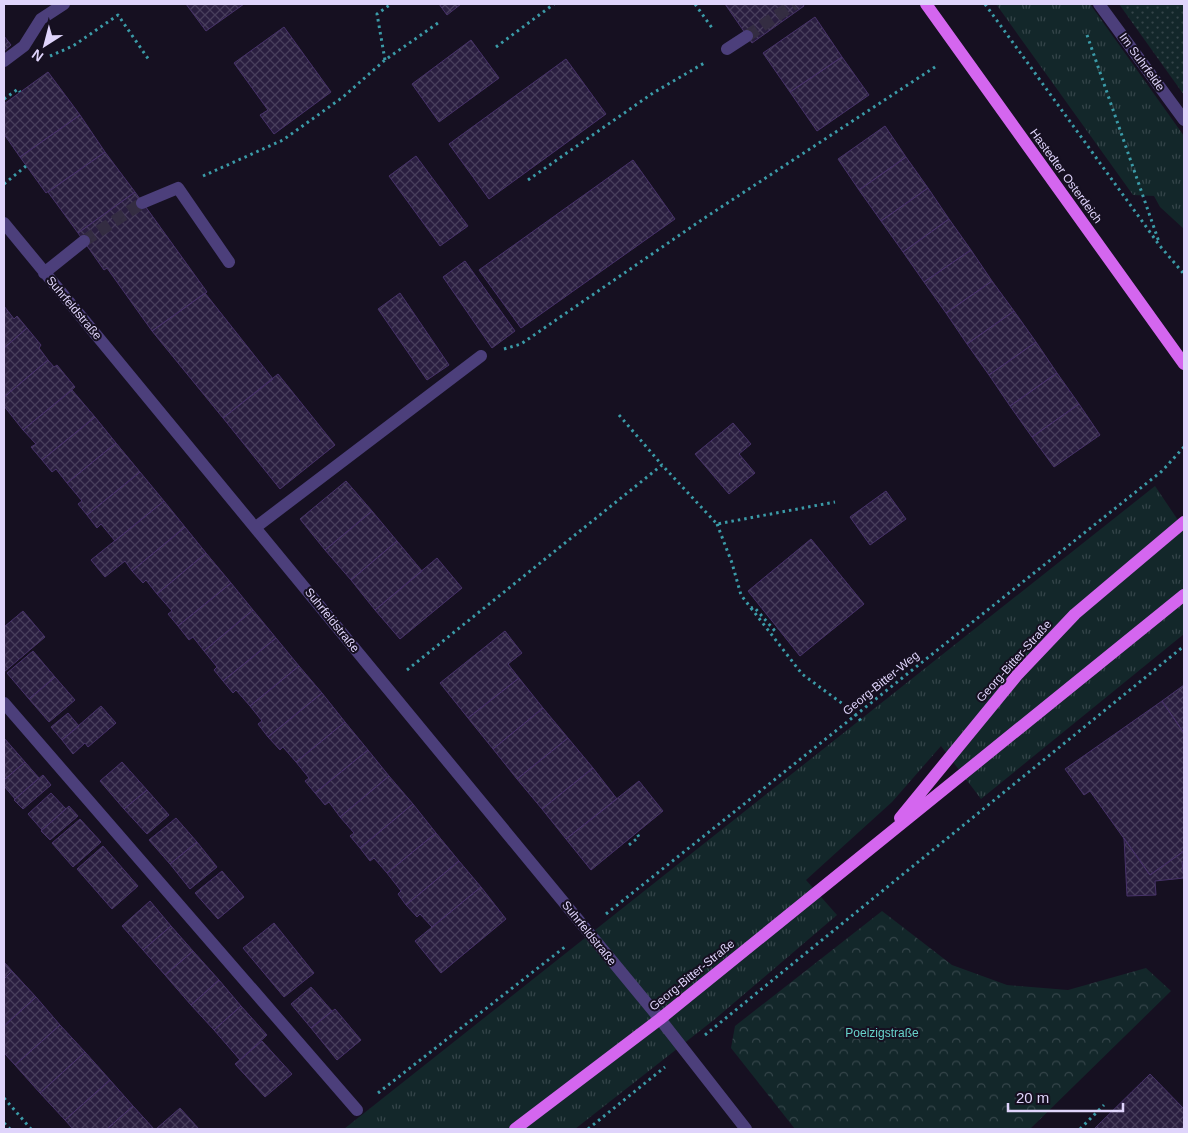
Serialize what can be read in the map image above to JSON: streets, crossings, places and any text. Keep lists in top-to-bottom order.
{
  "streets": {
    "main road": ["Hastedter Osterdeich", "Georg-Bitter-Straße"],
    "street": ["Im Suhrfelde", "Suhrfeldstraße"],
    "path": ["Georg-Bitter-Weg"]
  },
  "crossings": [
    ["Suhrfeldstraße", "Georg-Bitter-Straße"],
    ["Suhrfeldstraße", "Georg-Bitter-Weg"]
  ],
  "parks": ["Poelzigstraße"],
  "scale_bar": "20 m",
  "north": "bottom left"
}
